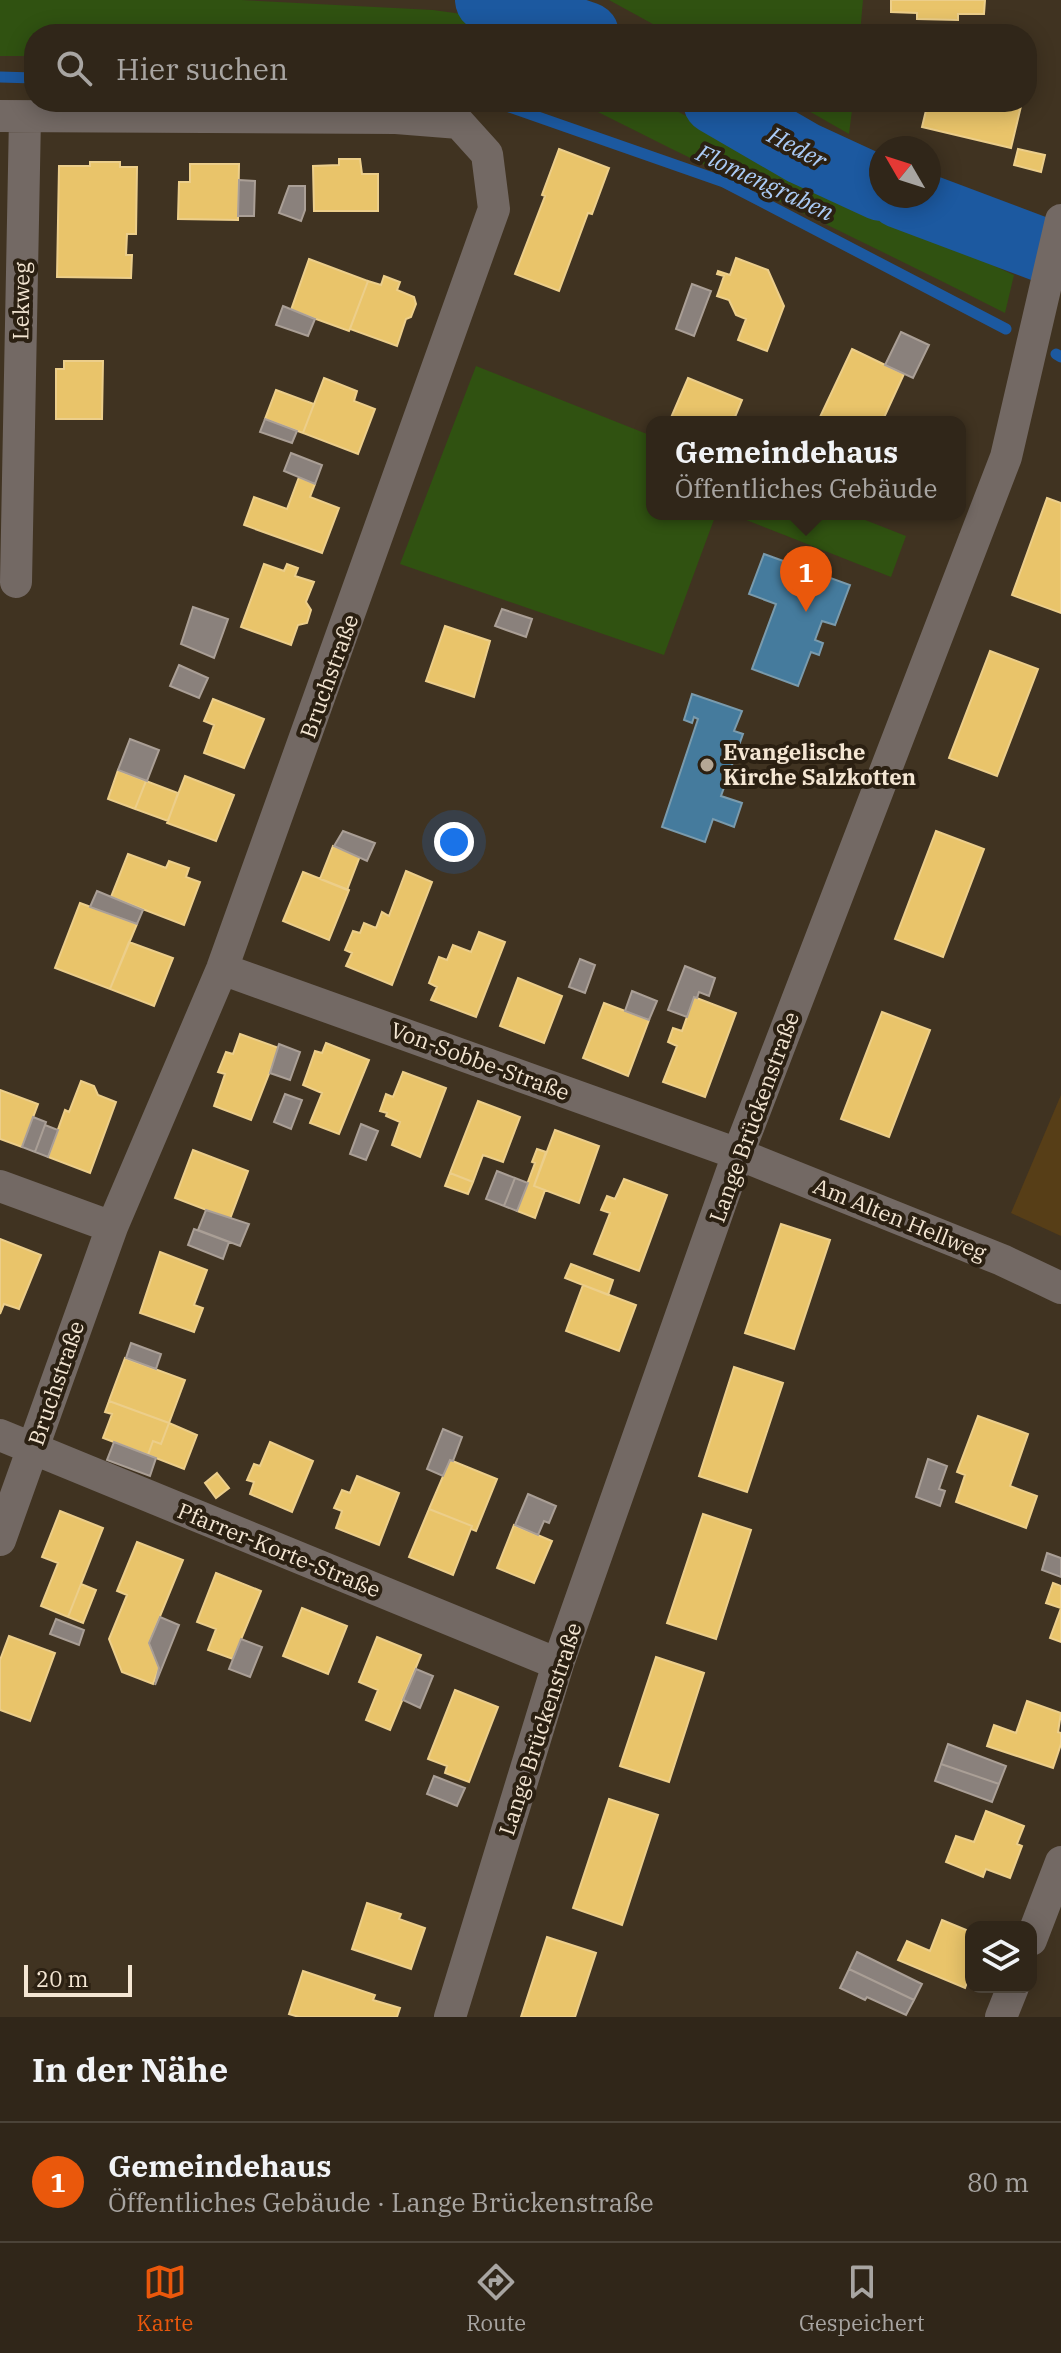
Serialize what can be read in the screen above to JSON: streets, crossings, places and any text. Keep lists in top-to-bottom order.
{
  "streets": {
    "street": [
      "Lekweg",
      "Bruchstraße",
      "Von-Sobbe-Straße",
      "Lange Brückenstraße",
      "Am Alten Hellweg",
      "Pfarrer-Korte-Straße"
    ]
  },
  "crossings": [
    ["Lekweg", "Bruchstraße"],
    ["Bruchstraße", "Von-Sobbe-Straße"],
    ["Bruchstraße", "Pfarrer-Korte-Straße"],
    ["Von-Sobbe-Straße", "Lange Brückenstraße"],
    ["Von-Sobbe-Straße", "Am Alten Hellweg"],
    ["Lange Brückenstraße", "Am Alten Hellweg"],
    ["Lange Brückenstraße", "Pfarrer-Korte-Straße"]
  ],
  "water": ["Heder", "Flomengraben"],
  "places": ["Evangelische Kirche Salzkotten"],
  "scale_bar": "20 m",
  "north": "top left",
  "page": {
    "search": "Hier suchen",
    "popup": ["Gemeindehaus", "Öffentliches Gebäude"],
    "pins": "1",
    "scale": "20 m",
    "heading": "In der Nähe",
    "list": [
      {
        "mark": "1",
        "name": "Gemeindehaus",
        "note": "Öffentliches Gebäude · Lange Brückenstraße",
        "value": "80 m"
      }
    ],
    "nav": ["Karte", "Route", "Gespeichert"]
  }
}
